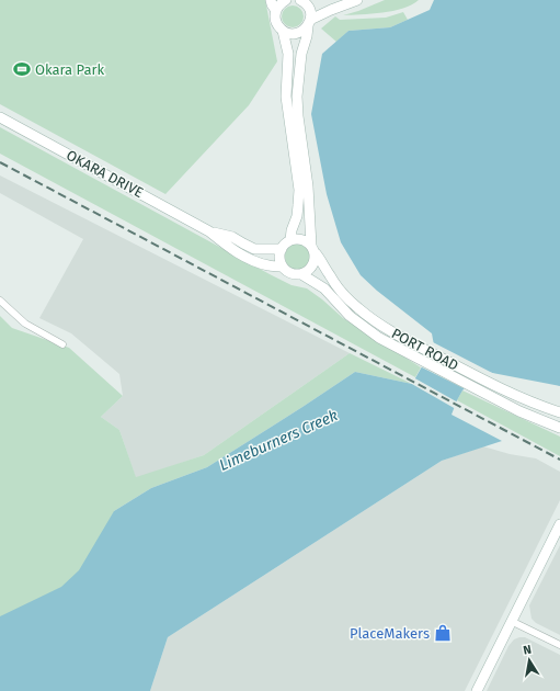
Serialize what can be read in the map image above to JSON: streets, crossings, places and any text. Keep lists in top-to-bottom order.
{
  "streets": {
    "main road": ["OKARA DRIVE", "PORT ROAD"]
  },
  "crossings": [
    ["OKARA DRIVE", "PORT ROAD"]
  ],
  "water": ["Limeburners Creek"],
  "places": {
    "sports": ["Okara Park"],
    "shop": ["PlaceMakers"]
  },
  "north": "top"
}
